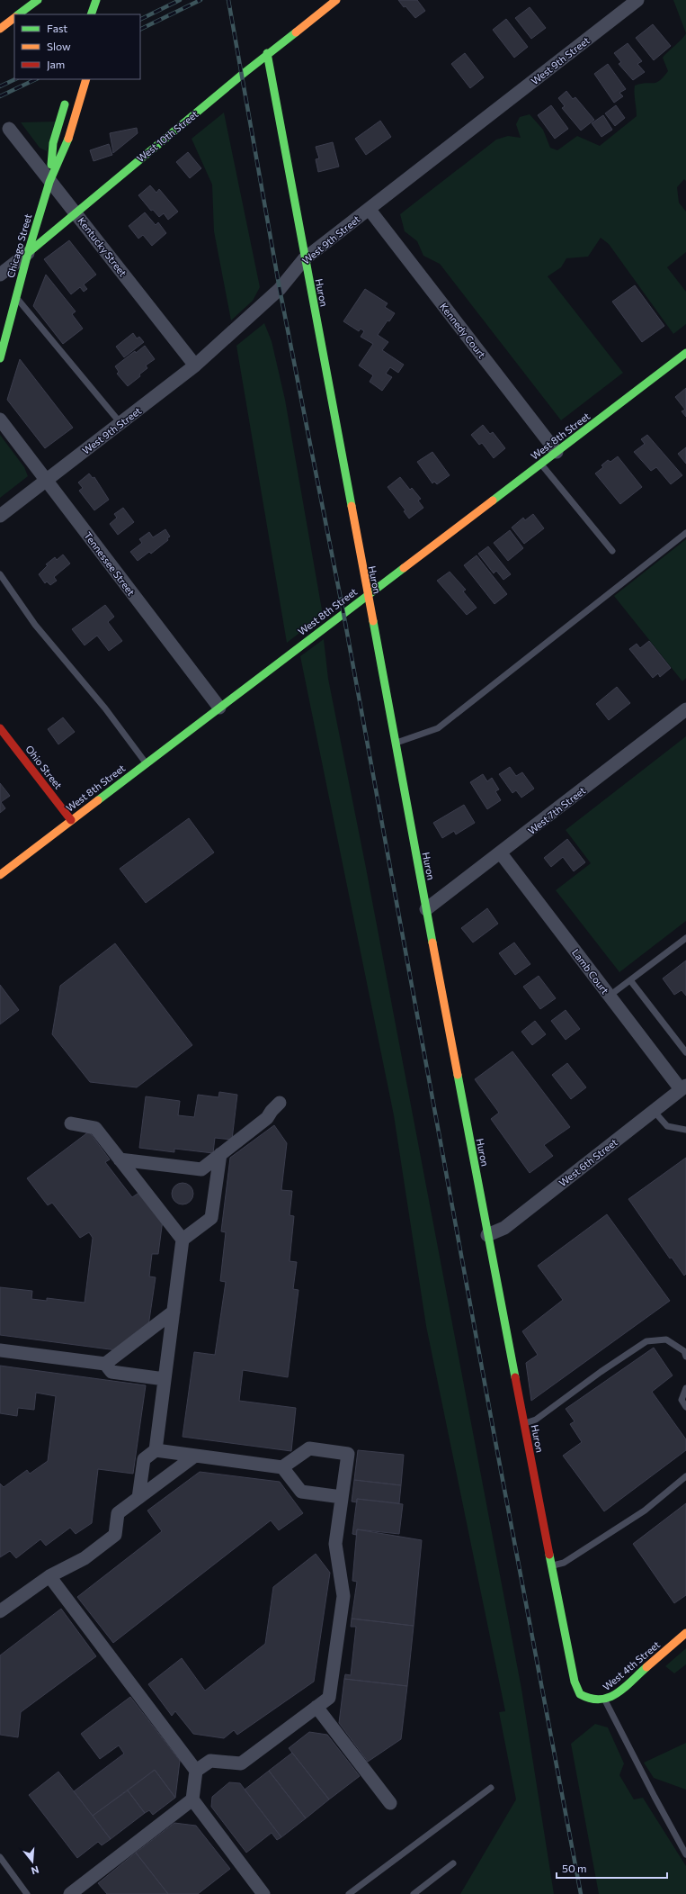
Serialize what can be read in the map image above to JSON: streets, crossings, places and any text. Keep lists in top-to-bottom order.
{
  "streets": {
    "street": [
      "West 9th Street",
      "West 10th Street",
      "Chicago Street",
      "Kentucky Street",
      "Huron",
      "Kennedy Court",
      "West 8th Street",
      "Tennessee Street",
      "Ohio Street",
      "West 7th Street",
      "Lamb Court",
      "West 6th Street",
      "West 4th Street"
    ]
  },
  "crossings": [
    ["West 9th Street", "Kentucky Street"],
    ["West 9th Street", "Huron"],
    ["West 9th Street", "Kennedy Court"],
    ["West 9th Street", "Tennessee Street"],
    ["West 10th Street", "Chicago Street"],
    ["West 10th Street", "Kentucky Street"],
    ["West 10th Street", "Huron"],
    ["Chicago Street", "Kentucky Street"],
    ["Huron", "West 8th Street"],
    ["Huron", "West 7th Street"],
    ["Huron", "West 6th Street"],
    ["Huron", "West 4th Street"],
    ["Kennedy Court", "West 8th Street"],
    ["West 8th Street", "Tennessee Street"],
    ["West 8th Street", "Ohio Street"],
    ["West 7th Street", "Lamb Court"],
    ["Lamb Court", "West 6th Street"]
  ],
  "legend": ["Fast", "Slow", "Jam"],
  "scale_bar": "50 m",
  "north": "bottom"
}
